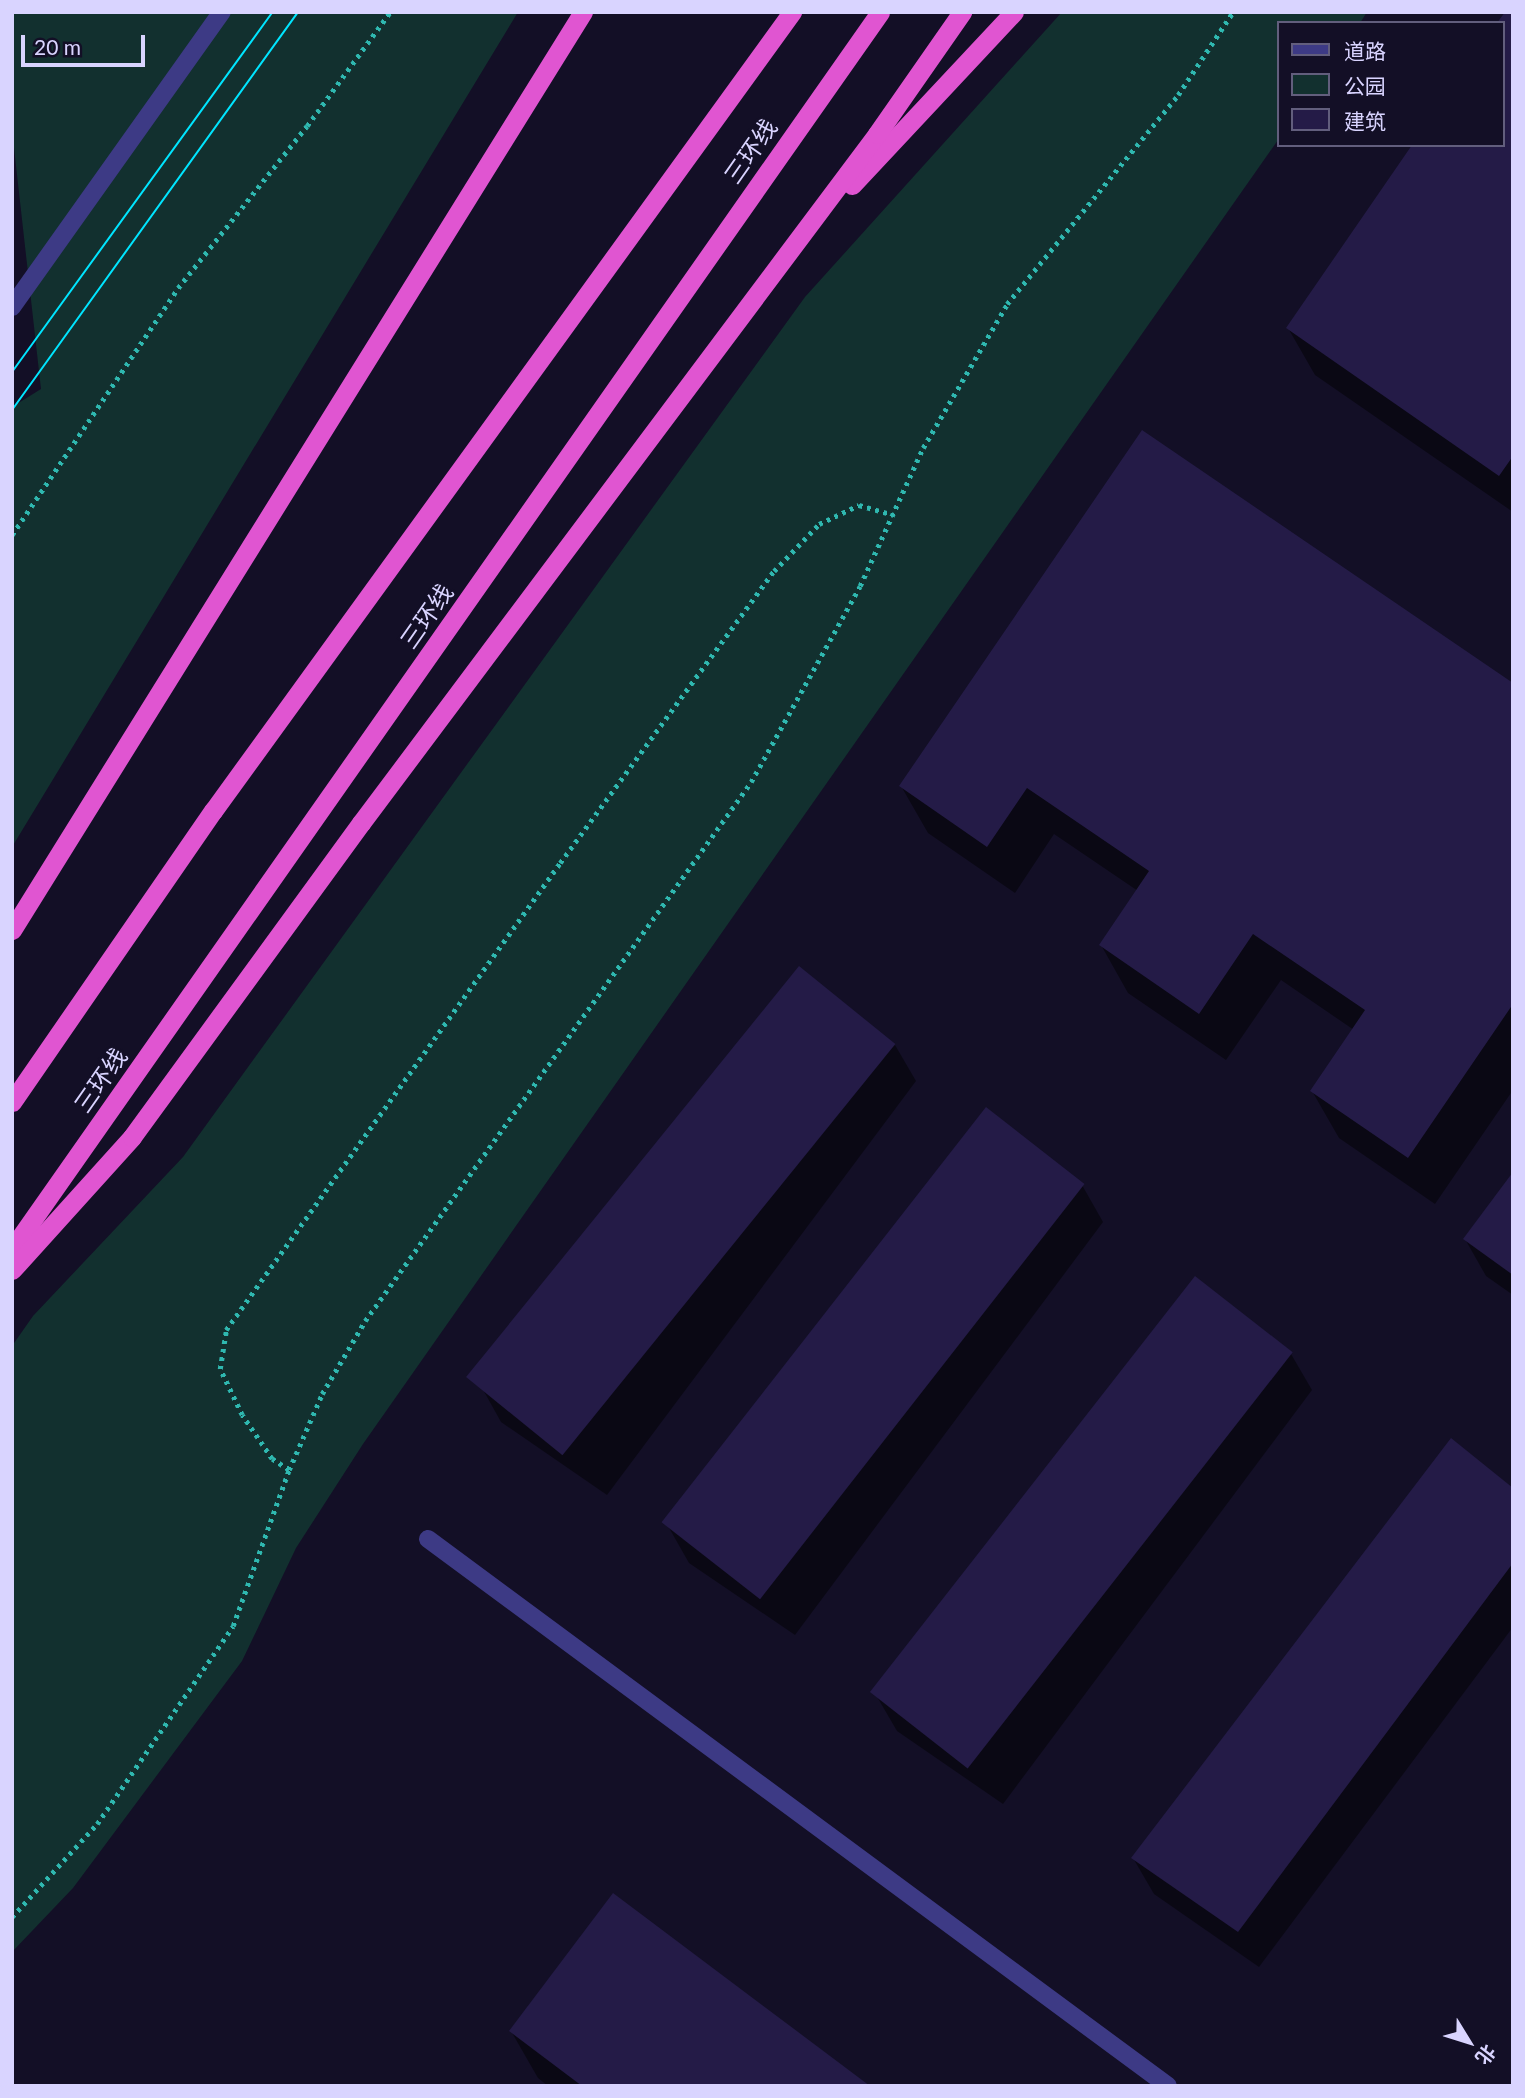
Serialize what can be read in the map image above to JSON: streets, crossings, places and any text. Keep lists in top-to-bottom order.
{
  "streets": {
    "highway": ["三环线"]
  },
  "legend": ["道路", "公园", "建筑"],
  "scale_bar": "20 m",
  "north": "bottom right"
}
